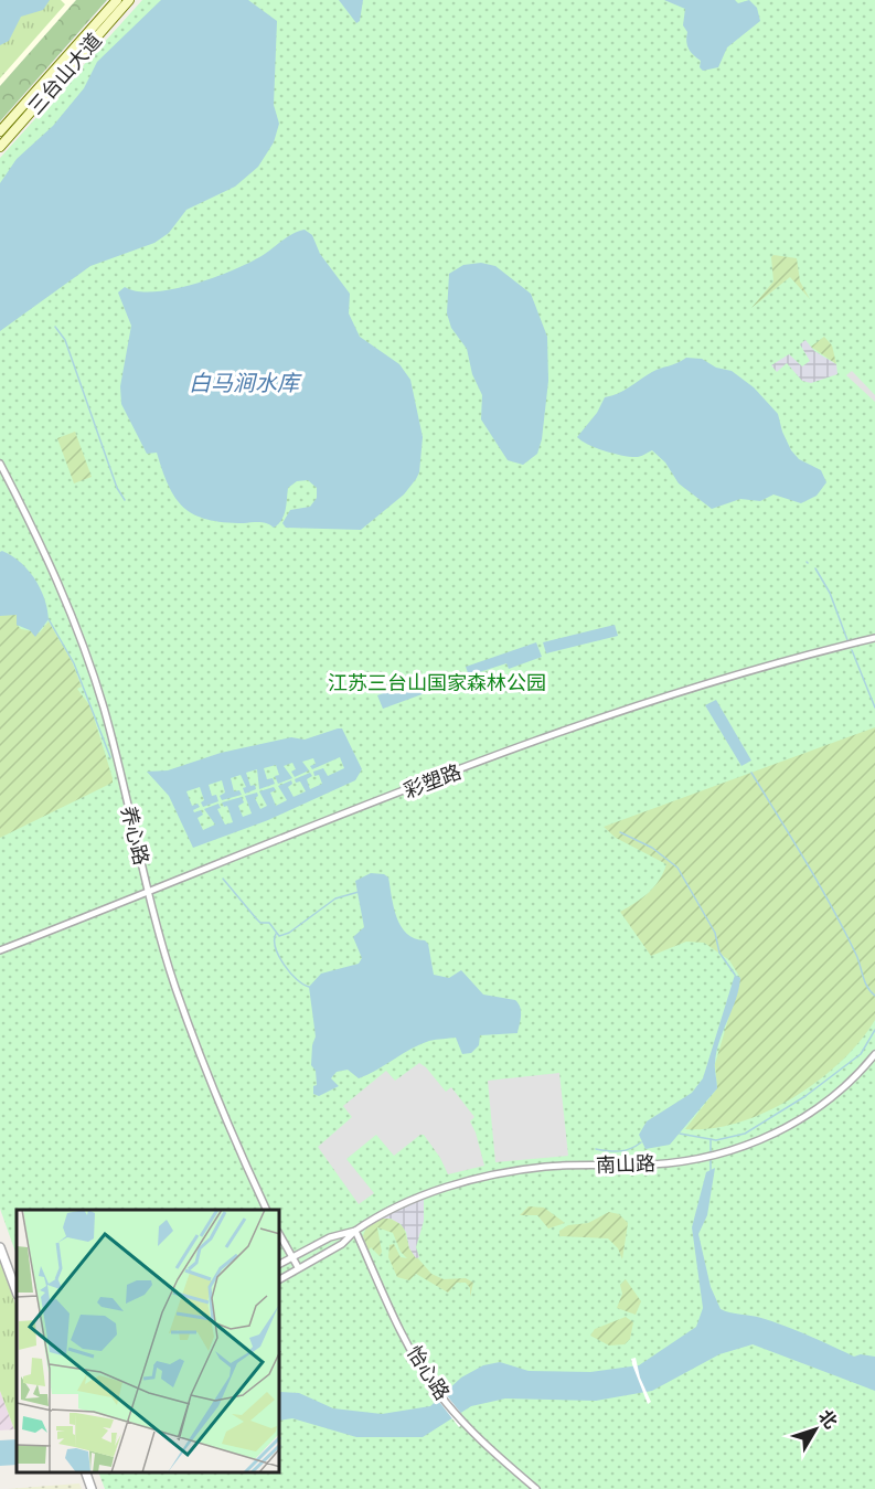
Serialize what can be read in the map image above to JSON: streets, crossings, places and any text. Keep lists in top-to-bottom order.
{
  "streets": {
    "main road": ["三台山大道"],
    "street": [
      "彩塑路",
      "养心路",
      "南山路",
      "怡心路"
    ]
  },
  "crossings": [
    ["彩塑路", "养心路"],
    ["南山路", "怡心路"]
  ],
  "water": ["白马涧水库"],
  "parks": ["江苏三台山国家森林公园"],
  "north": "top right"
}
